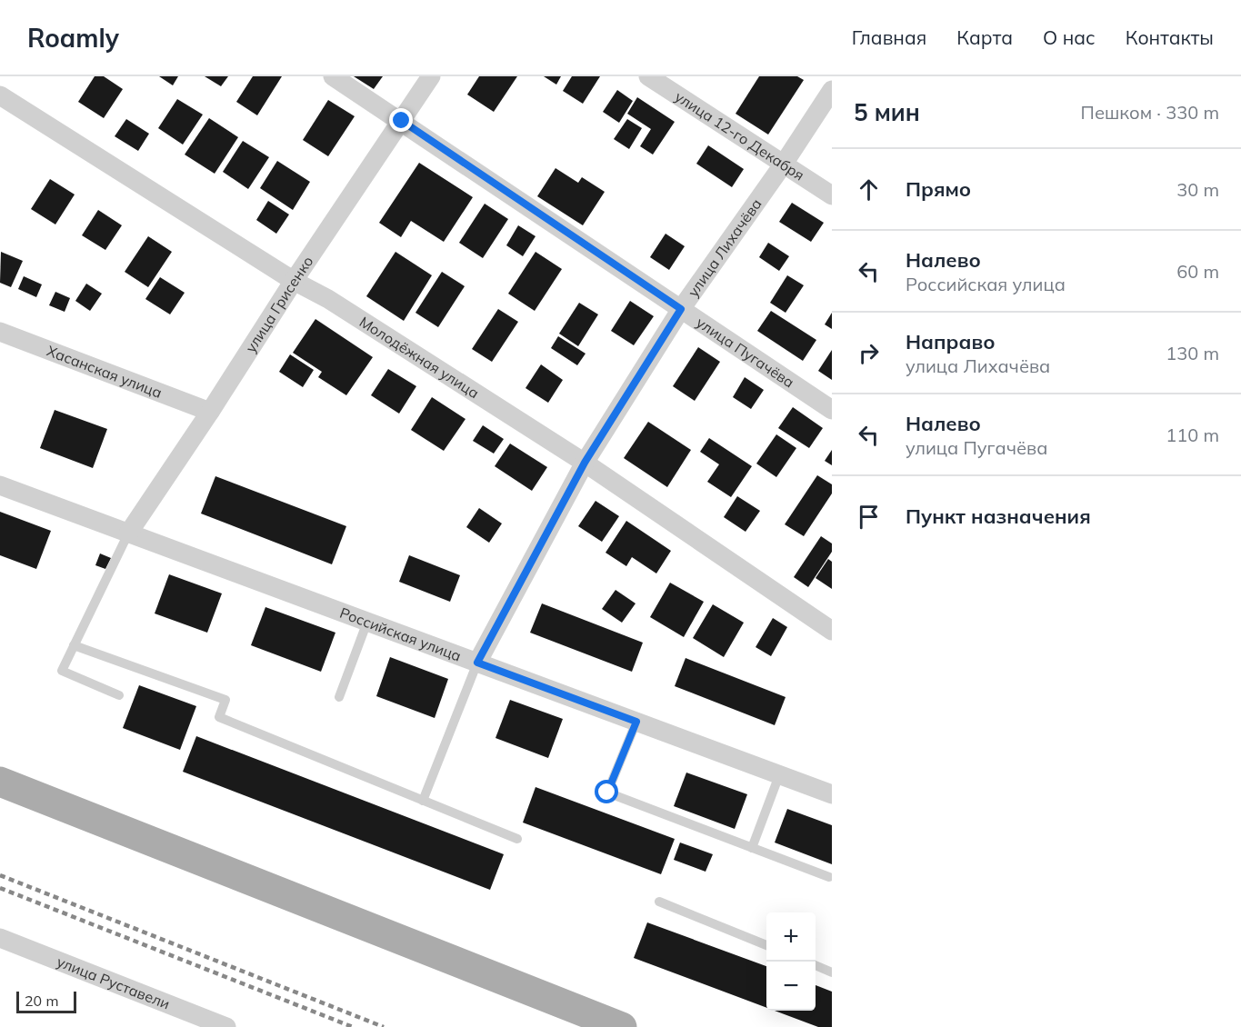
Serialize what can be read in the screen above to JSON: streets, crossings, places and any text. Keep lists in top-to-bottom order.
{
  "streets": {
    "street": [
      "улица 12-го Декабря",
      "улица Лихачёва",
      "улица Грисенко",
      "улица Пугачёва",
      "Молодёжная улица",
      "Хасанская улица",
      "Российская улица",
      "улица Руставели"
    ]
  },
  "crossings": [
    ["улица 12-го Декабря", "улица Лихачёва"],
    ["улица Лихачёва", "улица Пугачёва"],
    ["улица Лихачёва", "Молодёжная улица"],
    ["улица Лихачёва", "Российская улица"],
    ["улица Грисенко", "улица Пугачёва"],
    ["улица Грисенко", "Молодёжная улица"],
    ["улица Грисенко", "Хасанская улица"],
    ["улица Грисенко", "Российская улица"]
  ],
  "scale_bar": "20 m",
  "page": {
    "header": "Roamly",
    "nav": [
      "Главная",
      "Карта",
      "О нас",
      "Контакты"
    ],
    "heading": ["5 мин", "Пешком · 330 m"],
    "list": [
      ["Прямо", "30 m"],
      ["Налево", "Российская улица", "60 m"],
      ["Направо", "улица Лихачёва", "130 m"],
      ["Налево", "улица Пугачёва", "110 m"],
      "Пункт назначения"
    ],
    "map_buttons": ["+", "−"],
    "scale": "20 m"
  }
}
